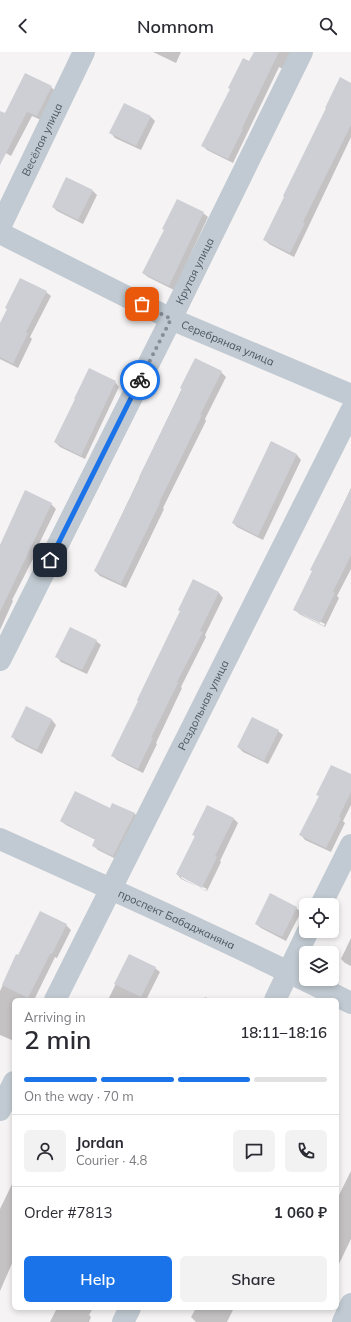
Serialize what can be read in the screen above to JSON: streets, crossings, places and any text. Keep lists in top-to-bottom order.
{
  "streets": {
    "street": [
      "Весёлая улица",
      "Крутая улица",
      "Серебряная улица",
      "Раздольная улица",
      "проспект Бабаджаняна"
    ]
  },
  "crossings": [
    ["Крутая улица", "Серебряная улица"],
    ["Раздольная улица", "проспект Бабаджаняна"]
  ],
  "page": {
    "header": "Nomnom",
    "heading": ["2 min", "Arriving in", "18:11–18:16"],
    "panel": [
      "Jordan",
      "Courier · 4.8",
      "Order #7813",
      "1 060 ₽"
    ],
    "bar": "On the way · 70 m",
    "buttons": ["Help", "Share"]
  }
}
